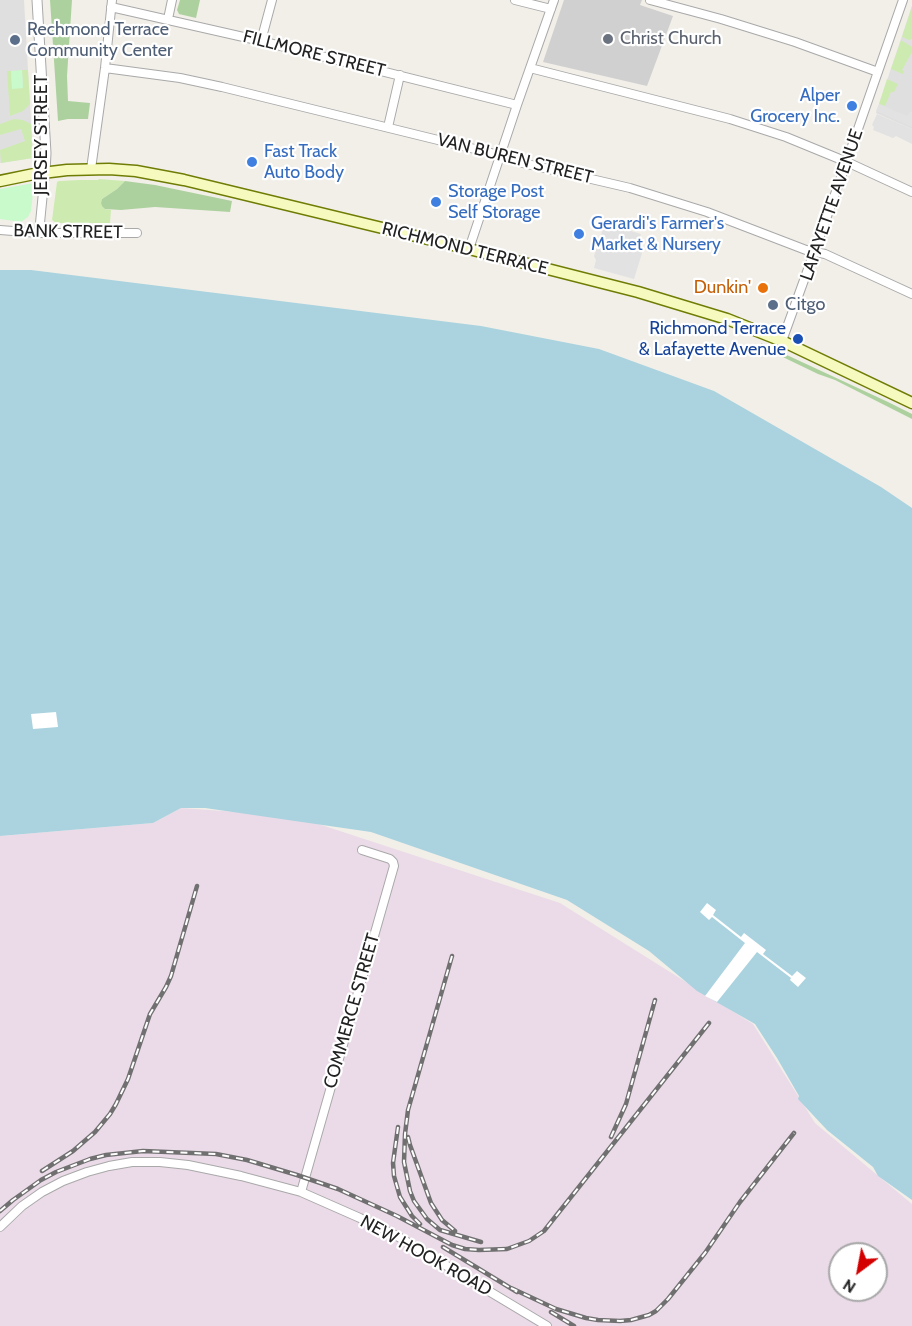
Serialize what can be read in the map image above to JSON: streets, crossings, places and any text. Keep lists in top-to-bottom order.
{
  "streets": {
    "main road": ["RICHMOND TERRACE"],
    "street": [
      "FILLMORE STREET",
      "JERSEY STREET",
      "VAN BUREN STREET",
      "LAFAYETTE AVENUE",
      "BANK STREET",
      "COMMERCE STREET",
      "NEW HOOK ROAD"
    ]
  },
  "crossings": [
    ["JERSEY STREET", "BANK STREET"],
    ["JERSEY STREET", "RICHMOND TERRACE"],
    ["VAN BUREN STREET", "LAFAYETTE AVENUE"],
    ["LAFAYETTE AVENUE", "RICHMOND TERRACE"],
    ["COMMERCE STREET", "NEW HOOK ROAD"]
  ],
  "places": [
    "Christ Church",
    "Rechmond Terrace Community Center",
    "Alper Grocery Inc.",
    "Fast Track Auto Body",
    "Storage Post Self Storage",
    "Gerardi's Farmer's Market & Nursery",
    "Dunkin'",
    "Citgo",
    "Richmond Terrace & Lafayette Avenue"
  ],
  "north": "bottom left"
}
